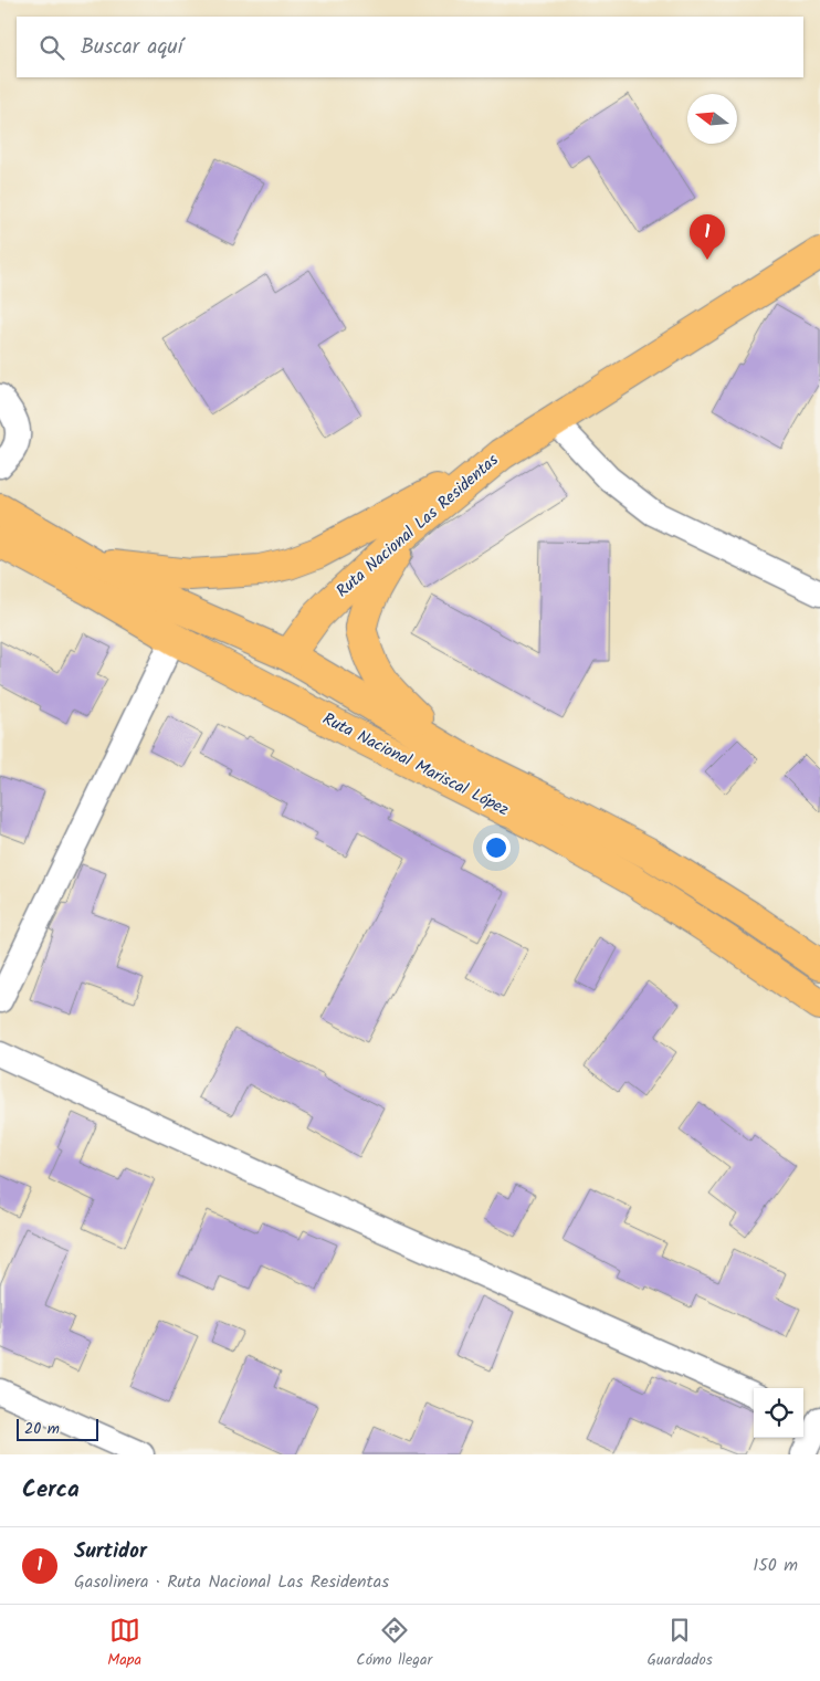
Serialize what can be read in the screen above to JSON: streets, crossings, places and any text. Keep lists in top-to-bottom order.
{
  "streets": {
    "highway": ["Ruta Nacional Las Residentas", "Ruta Nacional Mariscal López"]
  },
  "crossings": [
    ["Ruta Nacional Las Residentas", "Ruta Nacional Mariscal López"]
  ],
  "scale_bar": "20 m",
  "north": "left",
  "page": {
    "search": "Buscar aquí",
    "pins": "1",
    "scale": "20 m",
    "heading": "Cerca",
    "list": [
      {
        "mark": "1",
        "name": "Surtidor",
        "note": "Gasolinera · Ruta Nacional Las Residentas",
        "value": "150 m"
      }
    ],
    "nav": ["Mapa", "Cómo llegar", "Guardados"]
  }
}
